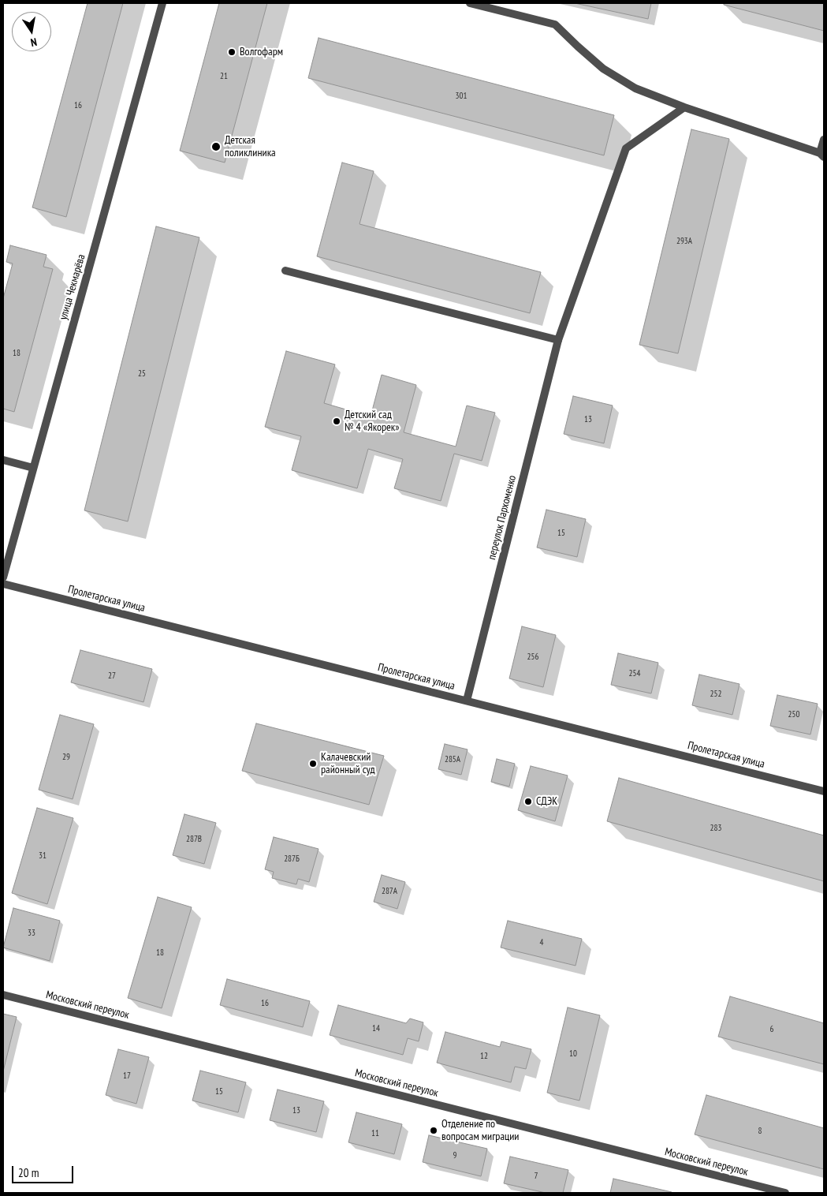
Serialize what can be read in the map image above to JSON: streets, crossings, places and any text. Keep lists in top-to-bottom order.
{
  "streets": {
    "street": [
      "улица Чекмарёва",
      "переулок Пархоменко",
      "Пролетарская улица",
      "Московский переулок"
    ]
  },
  "crossings": [
    ["переулок Пархоменко", "Пролетарская улица"]
  ],
  "places": [
    "Волгофарм",
    "Детская поликлиника",
    "Детский сад № 4 «Якорек»",
    "Калачевский районный суд",
    "СДЭК",
    "Отделение по вопросам миграции"
  ],
  "house_numbers": [
    "21",
    "301",
    "16",
    "293А",
    "18",
    "25",
    "13",
    "15",
    "256",
    "254",
    "27",
    "252",
    "250",
    "29",
    "285А",
    "283",
    "287В",
    "31",
    "287Б",
    "287А",
    "33",
    "4",
    "18",
    "16",
    "14",
    "6",
    "10",
    "12",
    "17",
    "15",
    "13",
    "8",
    "11",
    "9",
    "7"
  ],
  "scale_bar": "20 m",
  "north": "bottom"
}
